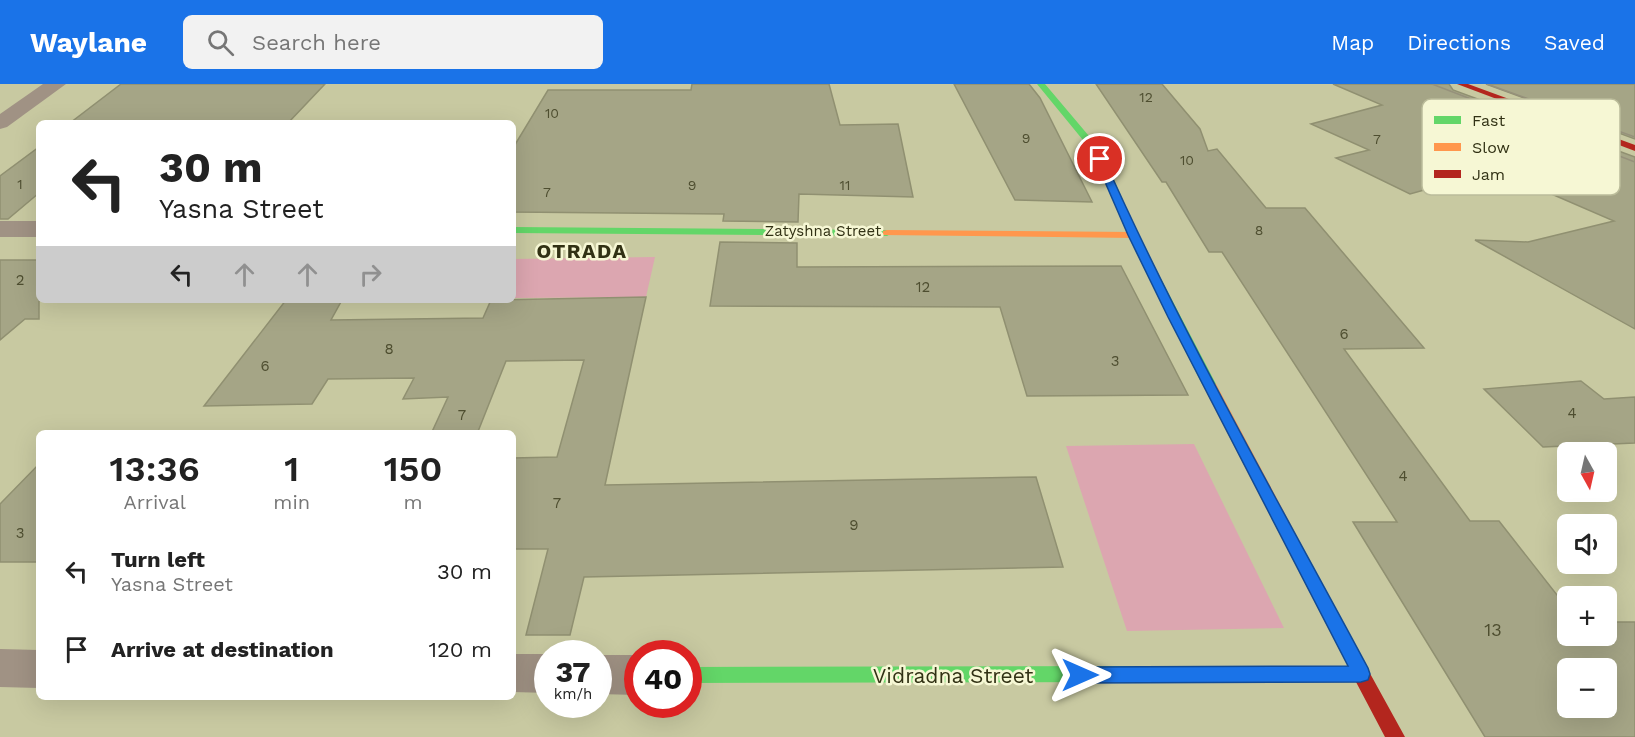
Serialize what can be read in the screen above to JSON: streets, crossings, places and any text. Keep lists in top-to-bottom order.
{
  "streets": {
    "street": ["Zatyshna Street", "Vidradna Street"]
  },
  "districts": ["OTRADA"],
  "house_numbers": [
    "12",
    "10",
    "9",
    "7",
    "10",
    "1",
    "9",
    "11",
    "7",
    "8",
    "2",
    "12",
    "6",
    "8",
    "3",
    "6",
    "4",
    "7",
    "4",
    "7",
    "9",
    "3",
    "13"
  ],
  "legend": ["Fast", "Slow", "Jam"],
  "north": "bottom",
  "page": {
    "header": "Waylane",
    "search": "Search here",
    "nav": ["Map", "Directions", "Saved"],
    "turn": ["30 m", "Yasna Street"],
    "eta": [
      "13:36",
      "Arrival",
      "1",
      "min",
      "150",
      "m"
    ],
    "map_buttons": ["+", "−"],
    "list": [
      {
        "name": "Turn left",
        "note": "Yasna Street",
        "value": "30 m"
      },
      {
        "name": "Arrive at destination",
        "value": "120 m"
      }
    ],
    "speed": "37 km/h",
    "limit": "40"
  }
}
